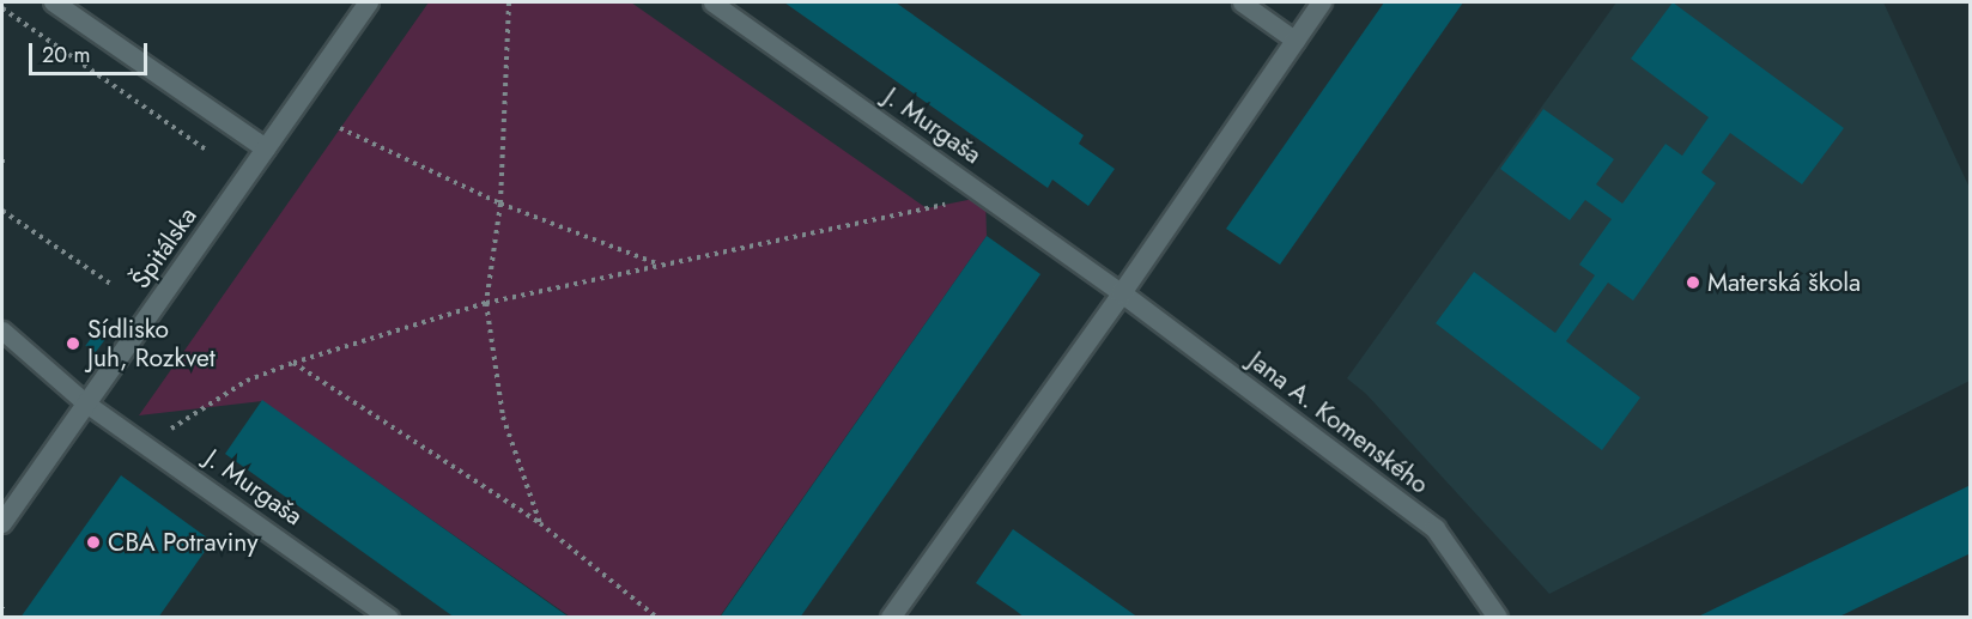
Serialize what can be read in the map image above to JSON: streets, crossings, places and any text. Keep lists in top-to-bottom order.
{
  "streets": {
    "street": ["Špitálska", "Jana A. Komenského"],
    "lane": ["J. Murgaša"]
  },
  "crossings": [
    ["J. Murgaša", "Špitálska"],
    ["J. Murgaša", "Jana A. Komenského"]
  ],
  "places": ["Materská škola", "Sídlisko Juh, Rozkvet", "CBA Potraviny"],
  "scale_bar": "20 m"
}
